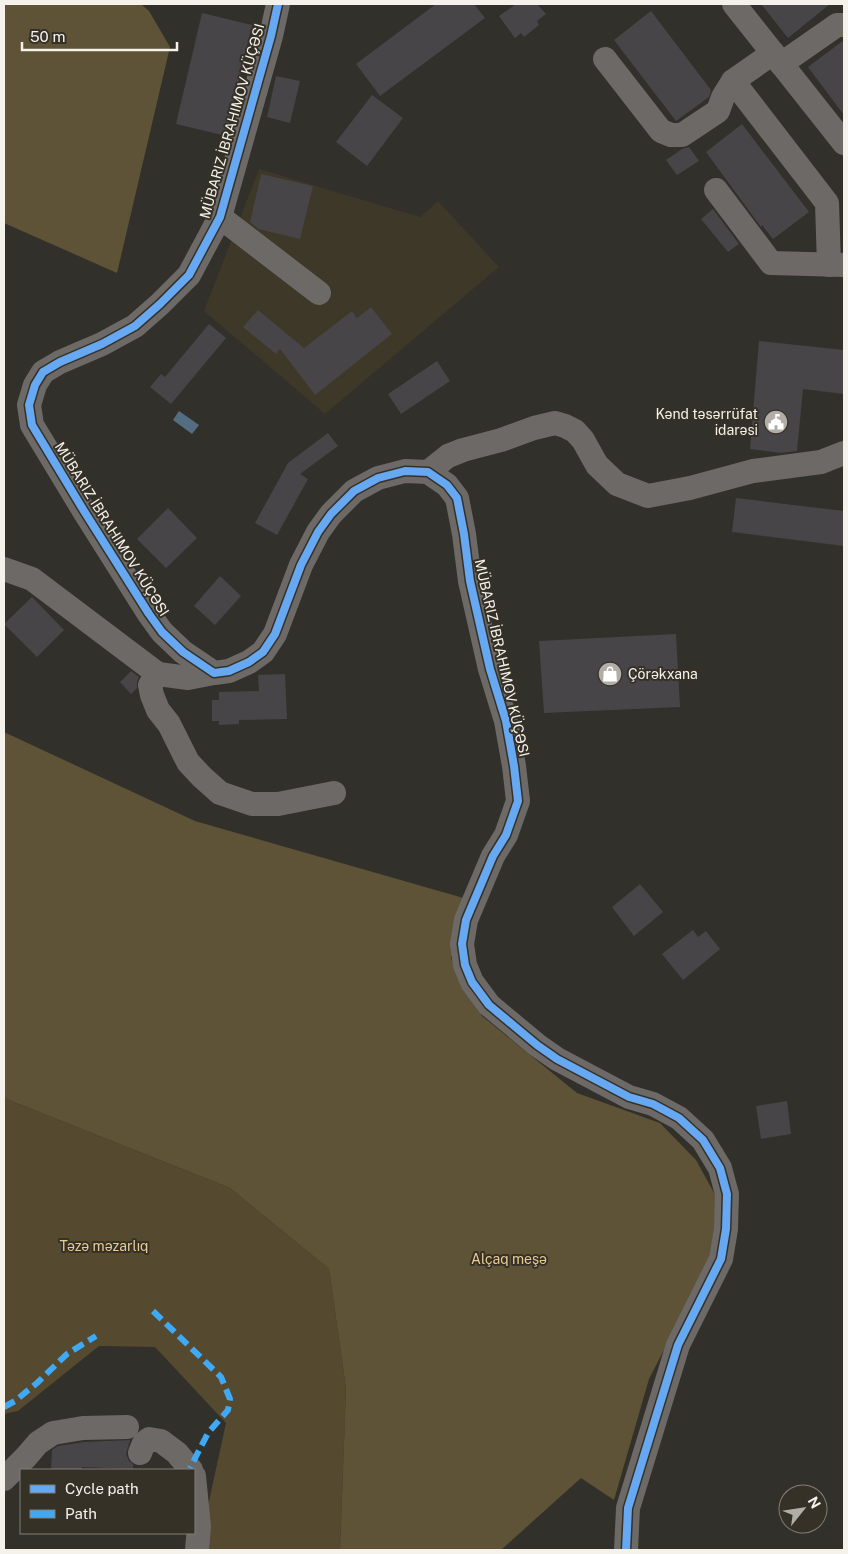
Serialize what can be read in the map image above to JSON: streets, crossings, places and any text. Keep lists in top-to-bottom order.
{
  "streets": {
    "street": ["MÜBARIZ İBRAHIMOV KÜÇƏSI"]
  },
  "parks": ["Təzə məzarlıq", "Alçaq meşə"],
  "places": {
    "public building": ["Kənd təsərrüfat idarəsi"],
    "shop": ["Çörəkxana"]
  },
  "legend": ["Cycle path", "Path"],
  "scale_bar": "50 m",
  "north": "top right"
}
